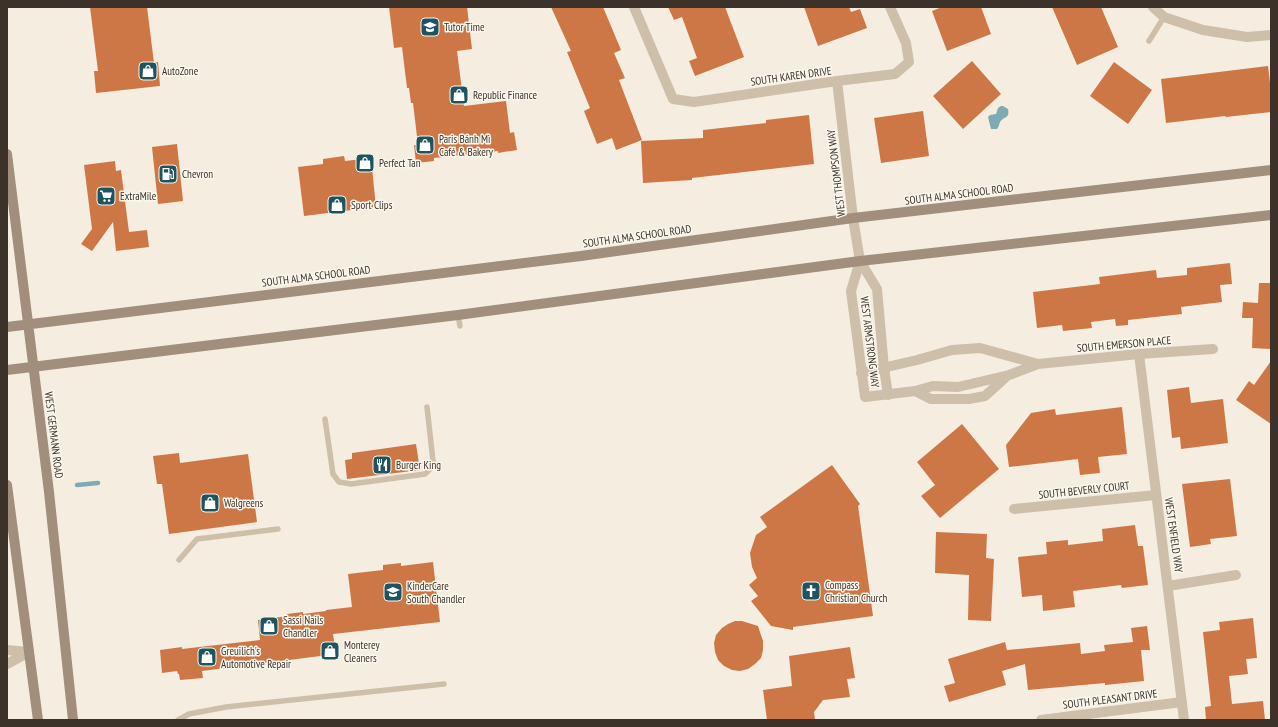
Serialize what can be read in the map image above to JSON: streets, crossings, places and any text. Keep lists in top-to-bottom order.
{
  "streets": {
    "main road": ["SOUTH ALMA SCHOOL ROAD", "WEST GERMANN ROAD"],
    "street": [
      "SOUTH KAREN DRIVE",
      "WEST THOMPSON WAY",
      "WEST ARMSTRONG WAY",
      "SOUTH EMERSON PLACE",
      "SOUTH BEVERLY COURT",
      "WEST ENFIELD WAY",
      "SOUTH PLEASANT DRIVE"
    ]
  },
  "crossings": [
    ["SOUTH KAREN DRIVE", "WEST THOMPSON WAY"],
    ["WEST THOMPSON WAY", "SOUTH ALMA SCHOOL ROAD"],
    ["WEST THOMPSON WAY", "WEST ARMSTRONG WAY"],
    ["SOUTH ALMA SCHOOL ROAD", "WEST GERMANN ROAD"],
    ["WEST ARMSTRONG WAY", "SOUTH EMERSON PLACE"],
    ["SOUTH EMERSON PLACE", "WEST ENFIELD WAY"],
    ["SOUTH BEVERLY COURT", "WEST ENFIELD WAY"],
    ["WEST ENFIELD WAY", "SOUTH PLEASANT DRIVE"]
  ],
  "places": {
    "school or university": ["Tutor Time", "KinderCare South Chandler"],
    "shop": [
      "AutoZone",
      "Republic Finance",
      "Paris Bánh Mì Café & Bakery",
      "Perfect Tan",
      "Sport Clips",
      "Walgreens",
      "Sassi Nails Chandler",
      "Monterey Cleaners",
      "Greuilich's Automotive Repair"
    ],
    "fuel station": ["Chevron"],
    "supermarket": ["ExtraMile"],
    "restaurant": ["Burger King"],
    "church": ["Compass Christian Church"]
  }
}
